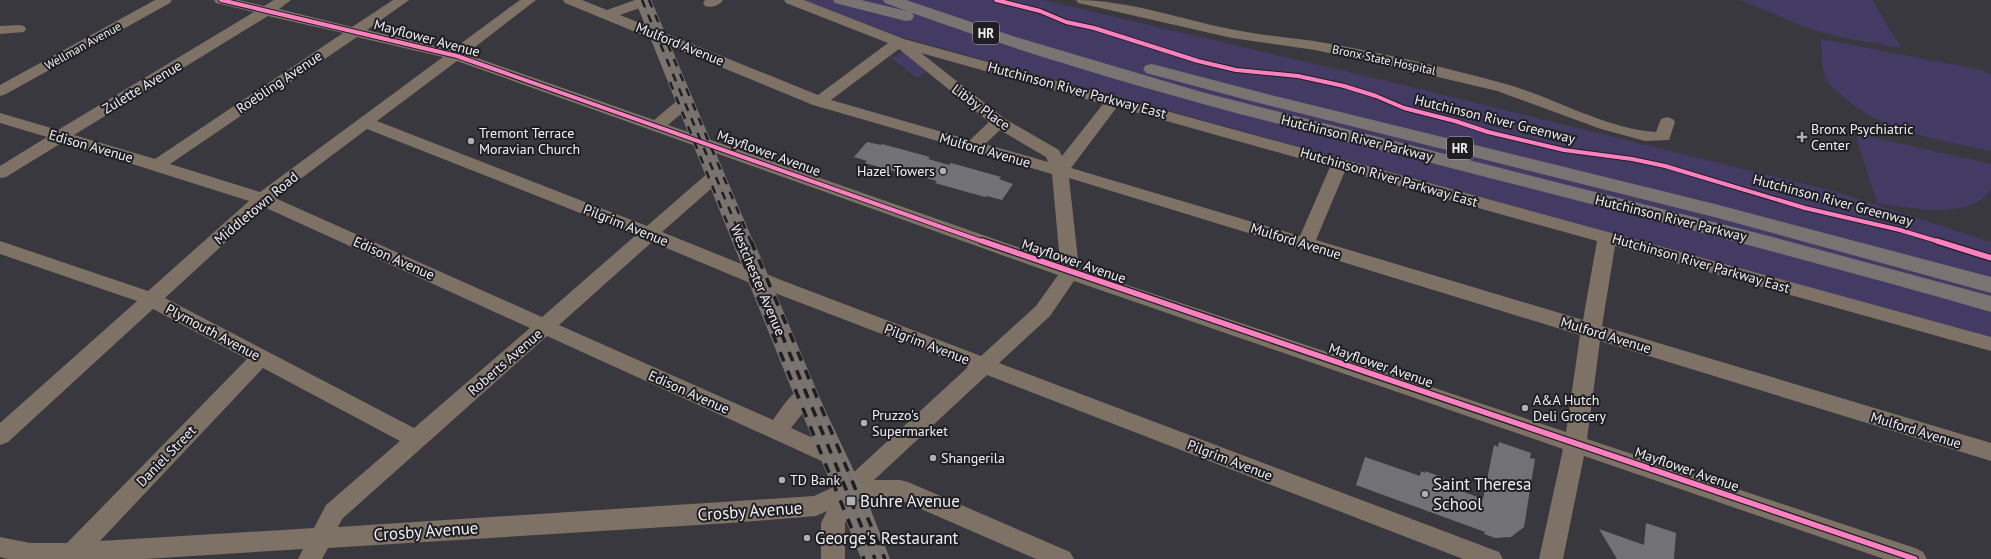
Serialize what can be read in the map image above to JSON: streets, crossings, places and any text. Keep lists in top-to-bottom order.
{
  "streets": {
    "highway": ["HR", "Hutchinson River Parkway"],
    "main road": ["Westchester Avenue"],
    "street": [
      "Mayflower Avenue",
      "Mulford Avenue",
      "Wellman Avenue",
      "Bronx State Hospital",
      "Roebling Avenue",
      "Zulette Avenue",
      "Hutchinson River Parkway East",
      "Libby Place",
      "Edison Avenue",
      "Middletown Road",
      "Pilgrim Avenue",
      "Plymouth Avenue",
      "Roberts Avenue",
      "Daniel Street",
      "Crosby Avenue"
    ],
    "cycle path": ["Hutchinson River Greenway"]
  },
  "crossings": [
    ["Mayflower Avenue", "Roebling Avenue"],
    ["Mayflower Avenue", "Zulette Avenue"],
    ["Mayflower Avenue", "Middletown Road"],
    ["Mayflower Avenue", "Westchester Avenue"],
    ["Mulford Avenue", "Libby Place"],
    ["Mulford Avenue", "Westchester Avenue"],
    ["Roebling Avenue", "Edison Avenue"],
    ["Zulette Avenue", "Edison Avenue"],
    ["Hutchinson River Parkway East", "Libby Place"],
    ["Edison Avenue", "Middletown Road"],
    ["Edison Avenue", "Westchester Avenue"],
    ["Edison Avenue", "Roberts Avenue"],
    ["Middletown Road", "Pilgrim Avenue"],
    ["Middletown Road", "Plymouth Avenue"],
    ["Pilgrim Avenue", "Westchester Avenue"],
    ["Pilgrim Avenue", "Roberts Avenue"],
    ["Westchester Avenue", "Roberts Avenue"],
    ["Westchester Avenue", "Crosby Avenue"],
    ["Plymouth Avenue", "Roberts Avenue"],
    ["Plymouth Avenue", "Daniel Street"],
    ["Roberts Avenue", "Crosby Avenue"],
    ["Daniel Street", "Crosby Avenue"]
  ],
  "places": {
    "health": ["Bronx Psychiatric Center"],
    "other": [
      "Tremont Terrace Moravian Church",
      "Hazel Towers",
      "A&A Hutch Deli Grocery",
      "Pruzzo's Supermarket",
      "Shangerila",
      "TD Bank",
      "Saint Theresa School",
      "George's Restaurant"
    ],
    "transit": ["Buhre Avenue"]
  }
}
